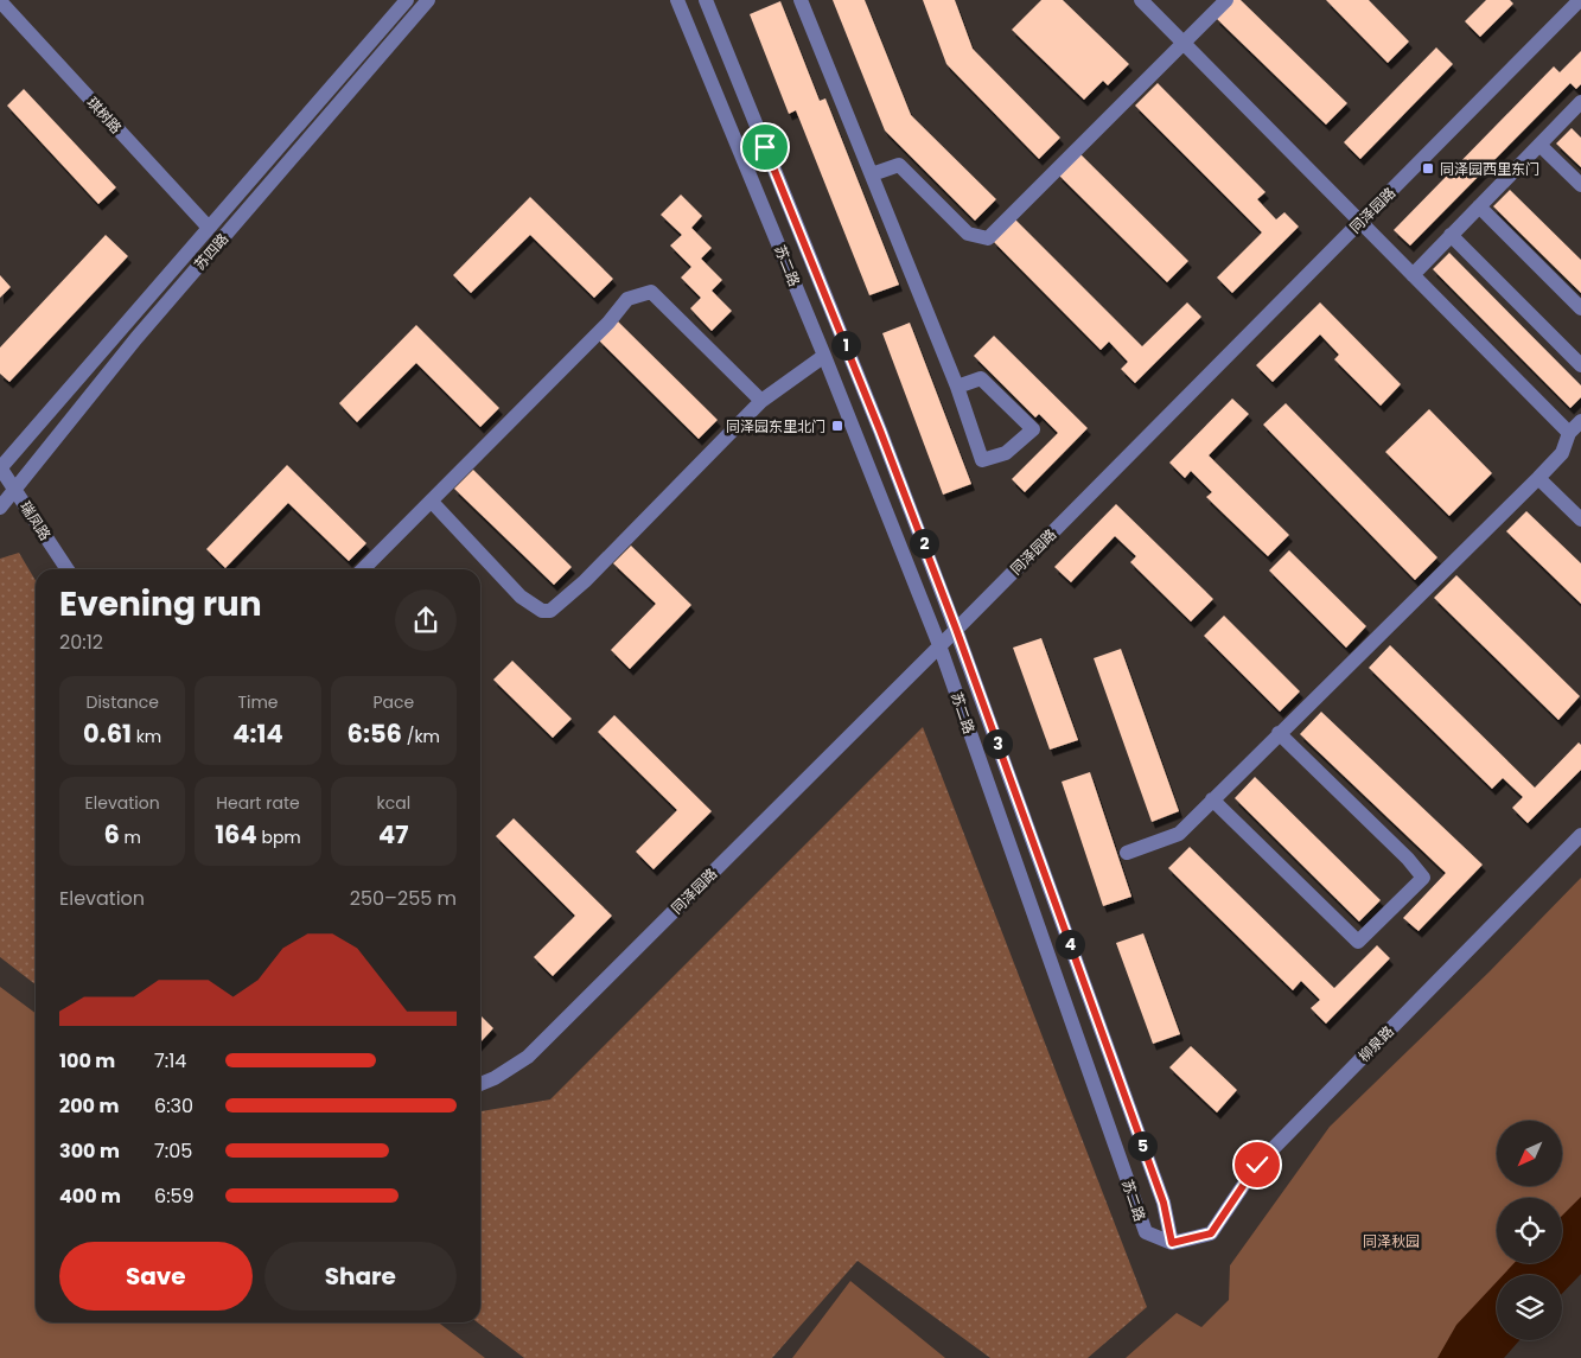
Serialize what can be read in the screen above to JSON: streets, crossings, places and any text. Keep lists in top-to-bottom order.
{
  "streets": {
    "street": [
      "琪树路",
      "同泽园路",
      "苏四路",
      "苏二路",
      "瑞凤路",
      "柳泉路"
    ]
  },
  "crossings": [
    ["琪树路", "苏四路"],
    ["同泽园路", "苏二路"],
    ["苏四路", "瑞凤路"],
    ["苏二路", "柳泉路"]
  ],
  "parks": ["同泽秋园"],
  "places": {
    "transit": ["同泽园西里东门", "同泽园东里北门"]
  },
  "north": "bottom left",
  "page": {
    "pins": [
      "1",
      "2",
      "3",
      "4",
      "5"
    ],
    "heading": ["Evening run", "20:12"],
    "stats": [
      ["Distance", "0.61 km"],
      ["Time", "4:14"],
      ["Pace", "6:56 /km"],
      ["Elevation", "6 m"],
      ["Heart rate", "164 bpm"],
      ["kcal", "47"]
    ],
    "chart": ["Elevation", "250–255 m"],
    "list": [
      {
        "name": "100 m",
        "note": "7:14"
      },
      {
        "name": "200 m",
        "note": "6:30"
      },
      {
        "name": "300 m",
        "note": "7:05"
      },
      {
        "name": "400 m",
        "note": "6:59"
      }
    ],
    "buttons": ["Save", "Share"]
  }
}
